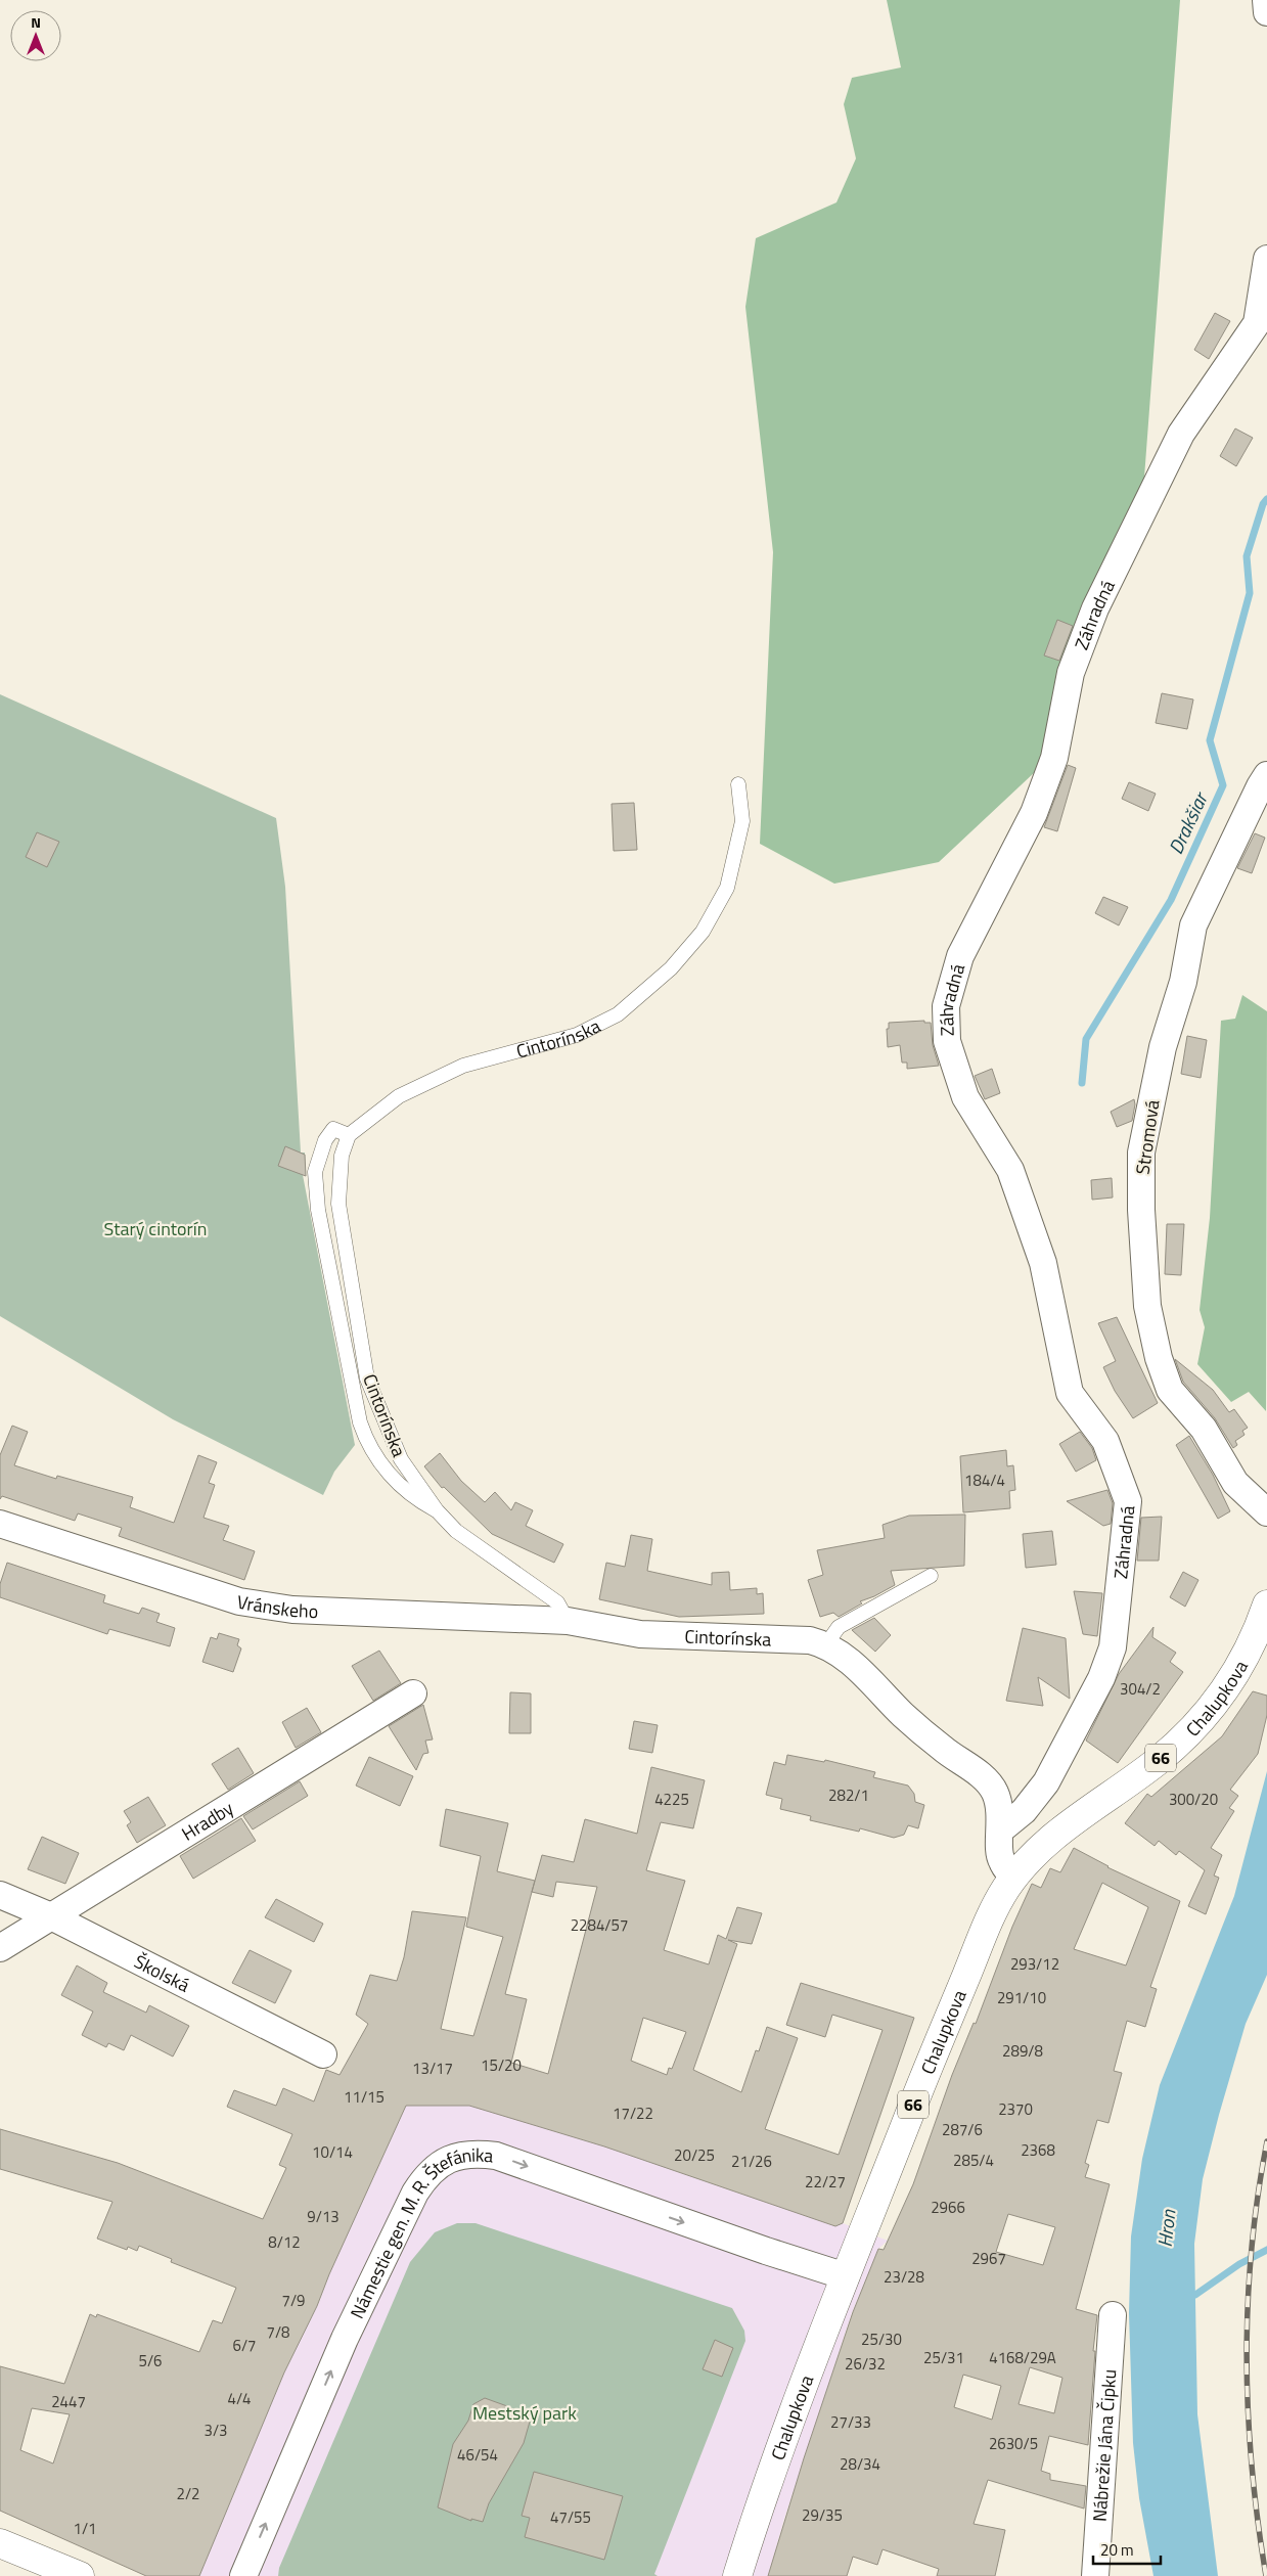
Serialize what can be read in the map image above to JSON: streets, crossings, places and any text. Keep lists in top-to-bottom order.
{
  "streets": {
    "main road": ["Chalupkova", "66"],
    "street": [
      "Záhradná",
      "Cintorínska",
      "Stromová",
      "Vránskeho",
      "Hradby",
      "Školská",
      "Námestie gen. M. R. Štefánika",
      "Nábrežie Jána Čipku"
    ]
  },
  "crossings": [
    ["Záhradná", "Cintorínska"],
    ["Cintorínska", "Vránskeho"],
    ["Cintorínska", "Chalupkova"],
    ["Chalupkova", "Námestie gen. M. R. Štefánika"],
    ["Hradby", "Školská"]
  ],
  "water": ["Drakšiar", "Hron"],
  "parks": ["Starý cintorín", "Mestský park"],
  "house_numbers": [
    "184/4",
    "304/2",
    "282/1",
    "4225",
    "300/20",
    "2284/57",
    "293/12",
    "291/10",
    "289/8",
    "15/20",
    "13/17",
    "11/15",
    "2370",
    "17/22",
    "287/6",
    "2368",
    "10/14",
    "20/25",
    "285/4",
    "21/26",
    "22/27",
    "2966",
    "9/13",
    "8/12",
    "2967",
    "23/28",
    "7/9",
    "7/8",
    "25/30",
    "6/7",
    "25/31",
    "4168/29A",
    "5/6",
    "26/32",
    "4/4",
    "2447",
    "27/33",
    "3/3",
    "2630/5",
    "46/54",
    "28/34",
    "2/2",
    "29/35",
    "47/55",
    "1/1"
  ],
  "scale_bar": "20 m",
  "north": "top"
}
